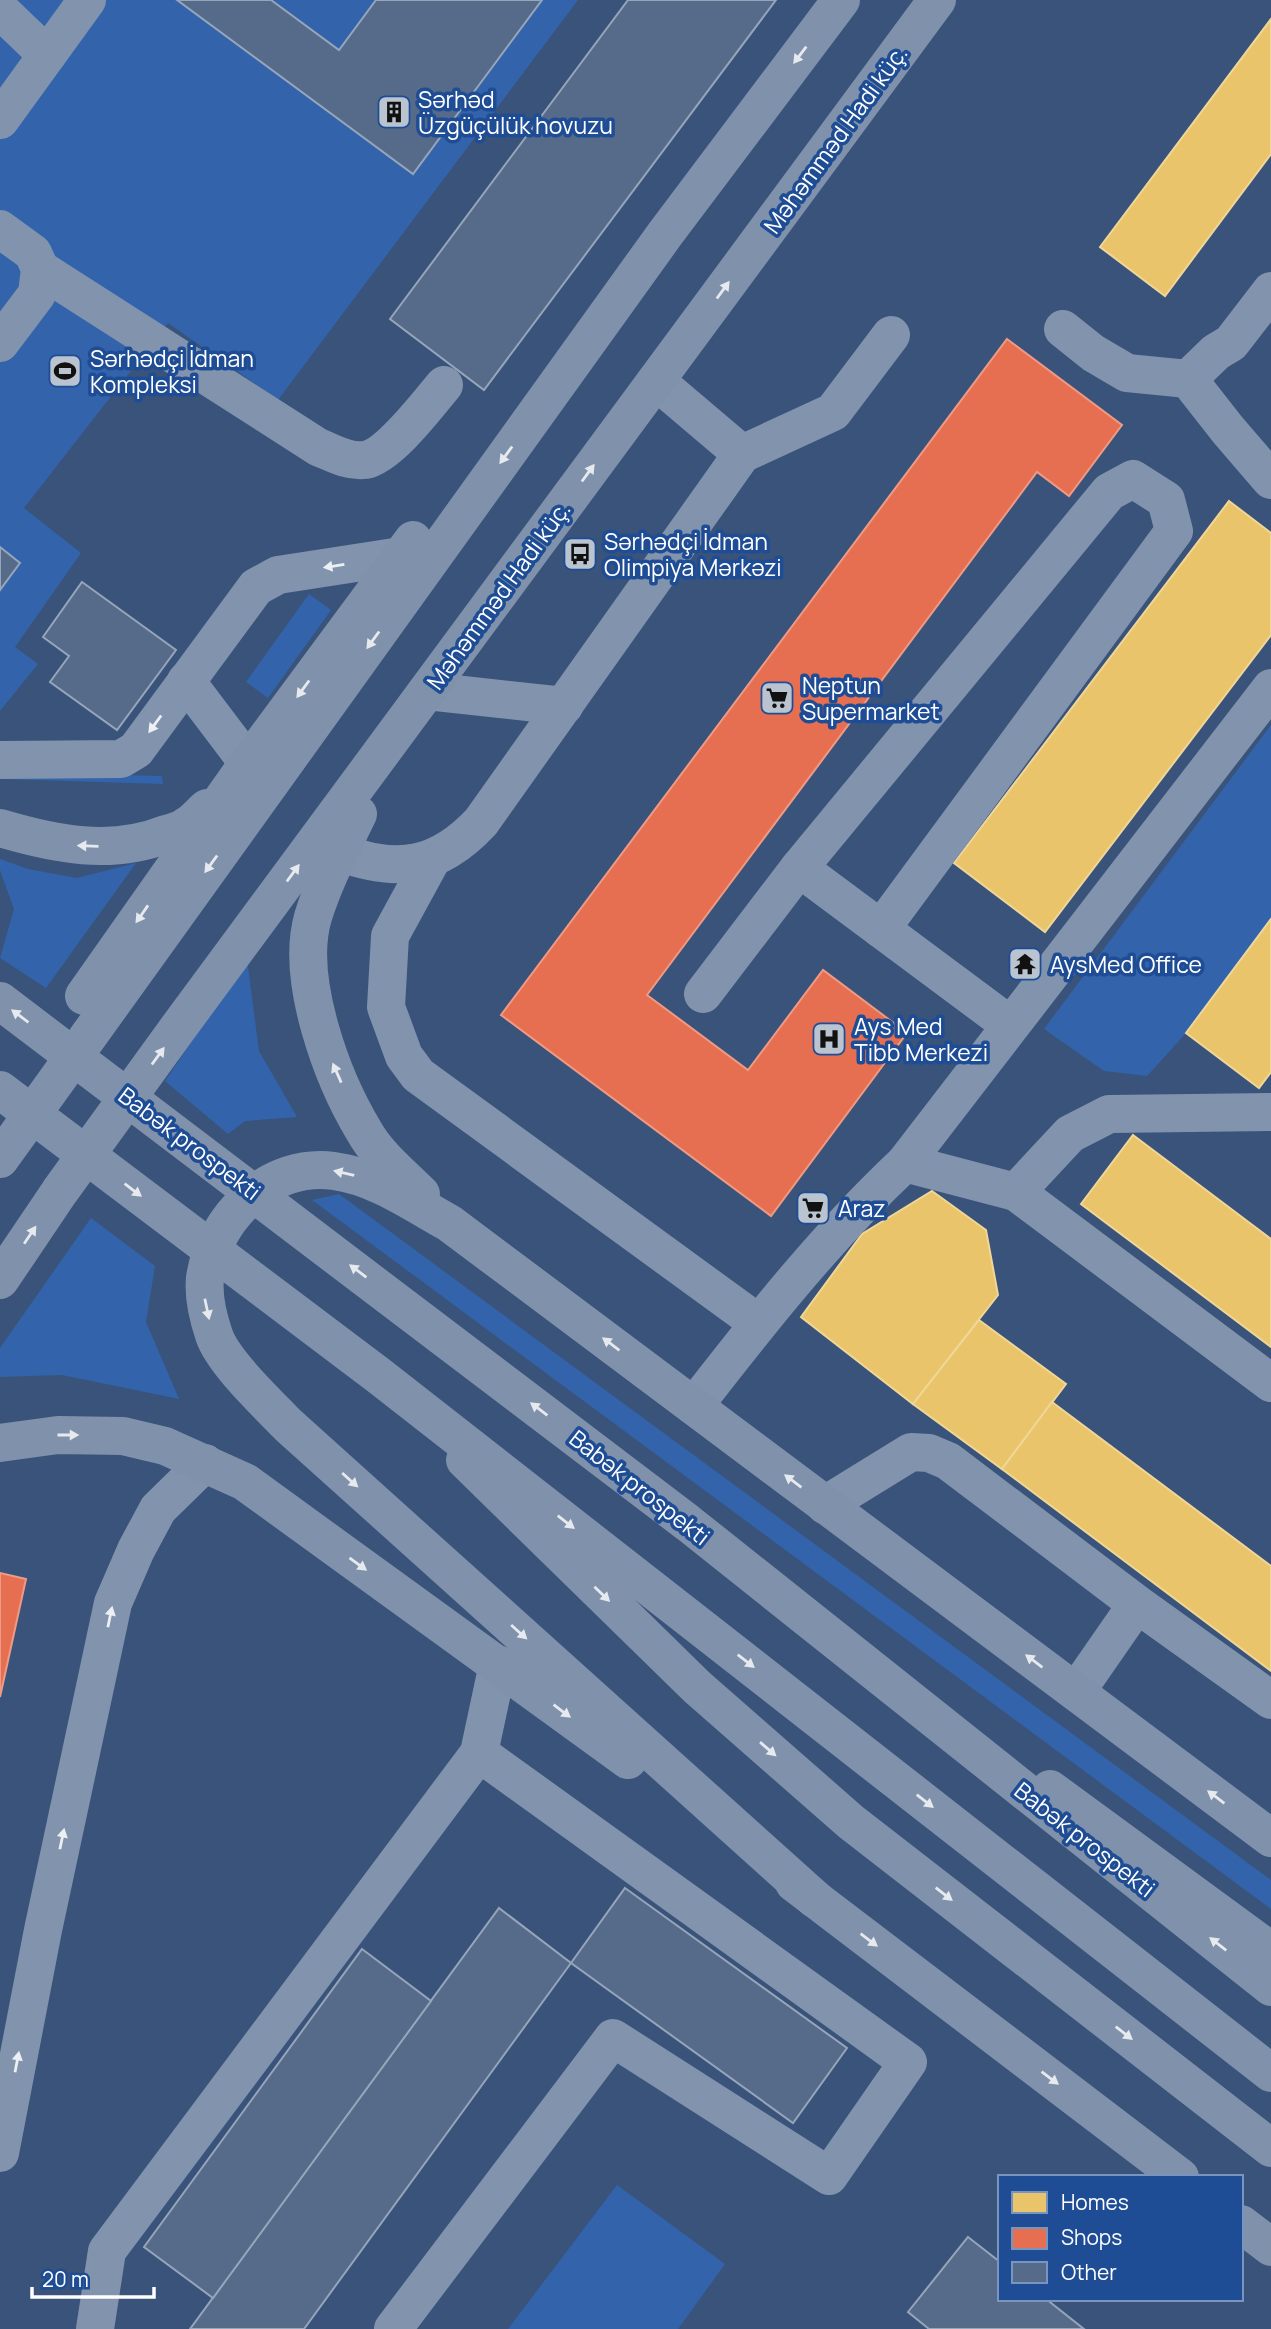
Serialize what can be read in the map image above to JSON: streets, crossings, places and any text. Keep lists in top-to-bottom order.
{
  "streets": {
    "main road": ["Məhəmməd Hadi küç.", "Babək prospekti"]
  },
  "places": {
    "building": ["Sərhəd Üzgüçülük hovuzu"],
    "sports": ["Sərhədçi İdman Kompleksi"],
    "bus stop": ["Sərhədçi İdman Olimpiya Mərkəzi"],
    "supermarket": ["Neptun Supermarket", "Araz"],
    "temple": ["AysMed Office"],
    "hospital": ["Ays Med Tibb Merkezi"]
  },
  "legend": ["Homes", "Shops", "Other"],
  "scale_bar": "20 m"
}
